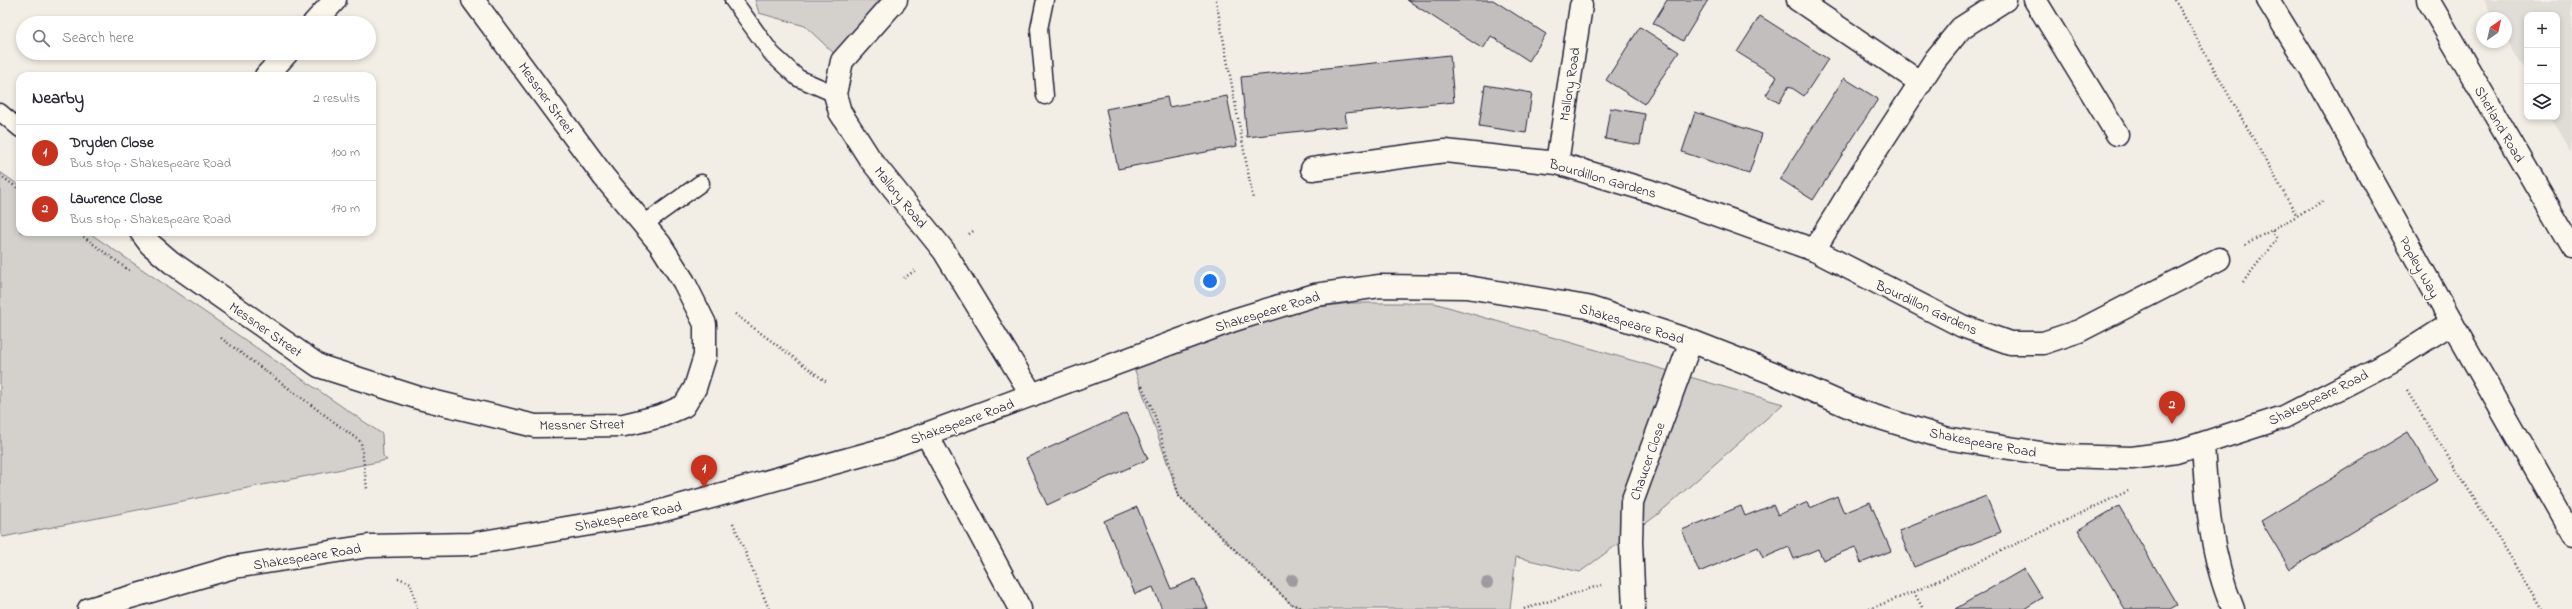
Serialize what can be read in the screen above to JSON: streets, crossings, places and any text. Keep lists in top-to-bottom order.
{
  "streets": {
    "street": [
      "Mallory Road",
      "Messner Street",
      "Shetland Road",
      "Bourdillon Gardens",
      "Popley Way",
      "Shakespeare Road",
      "Chaucer Close"
    ]
  },
  "crossings": [
    ["Mallory Road", "Bourdillon Gardens"],
    ["Mallory Road", "Shakespeare Road"],
    ["Popley Way", "Shakespeare Road"],
    ["Shakespeare Road", "Chaucer Close"]
  ],
  "north": "top right",
  "page": {
    "map_buttons": ["+", "−"],
    "search": "Search here",
    "heading": ["Nearby", "2 results"],
    "list": [
      {
        "mark": "1",
        "name": "Dryden Close",
        "note": "Bus stop · Shakespeare Road",
        "value": "100 m"
      },
      {
        "mark": "2",
        "name": "Lawrence Close",
        "note": "Bus stop · Shakespeare Road",
        "value": "170 m"
      }
    ],
    "pins": ["2", "1"]
  }
}
